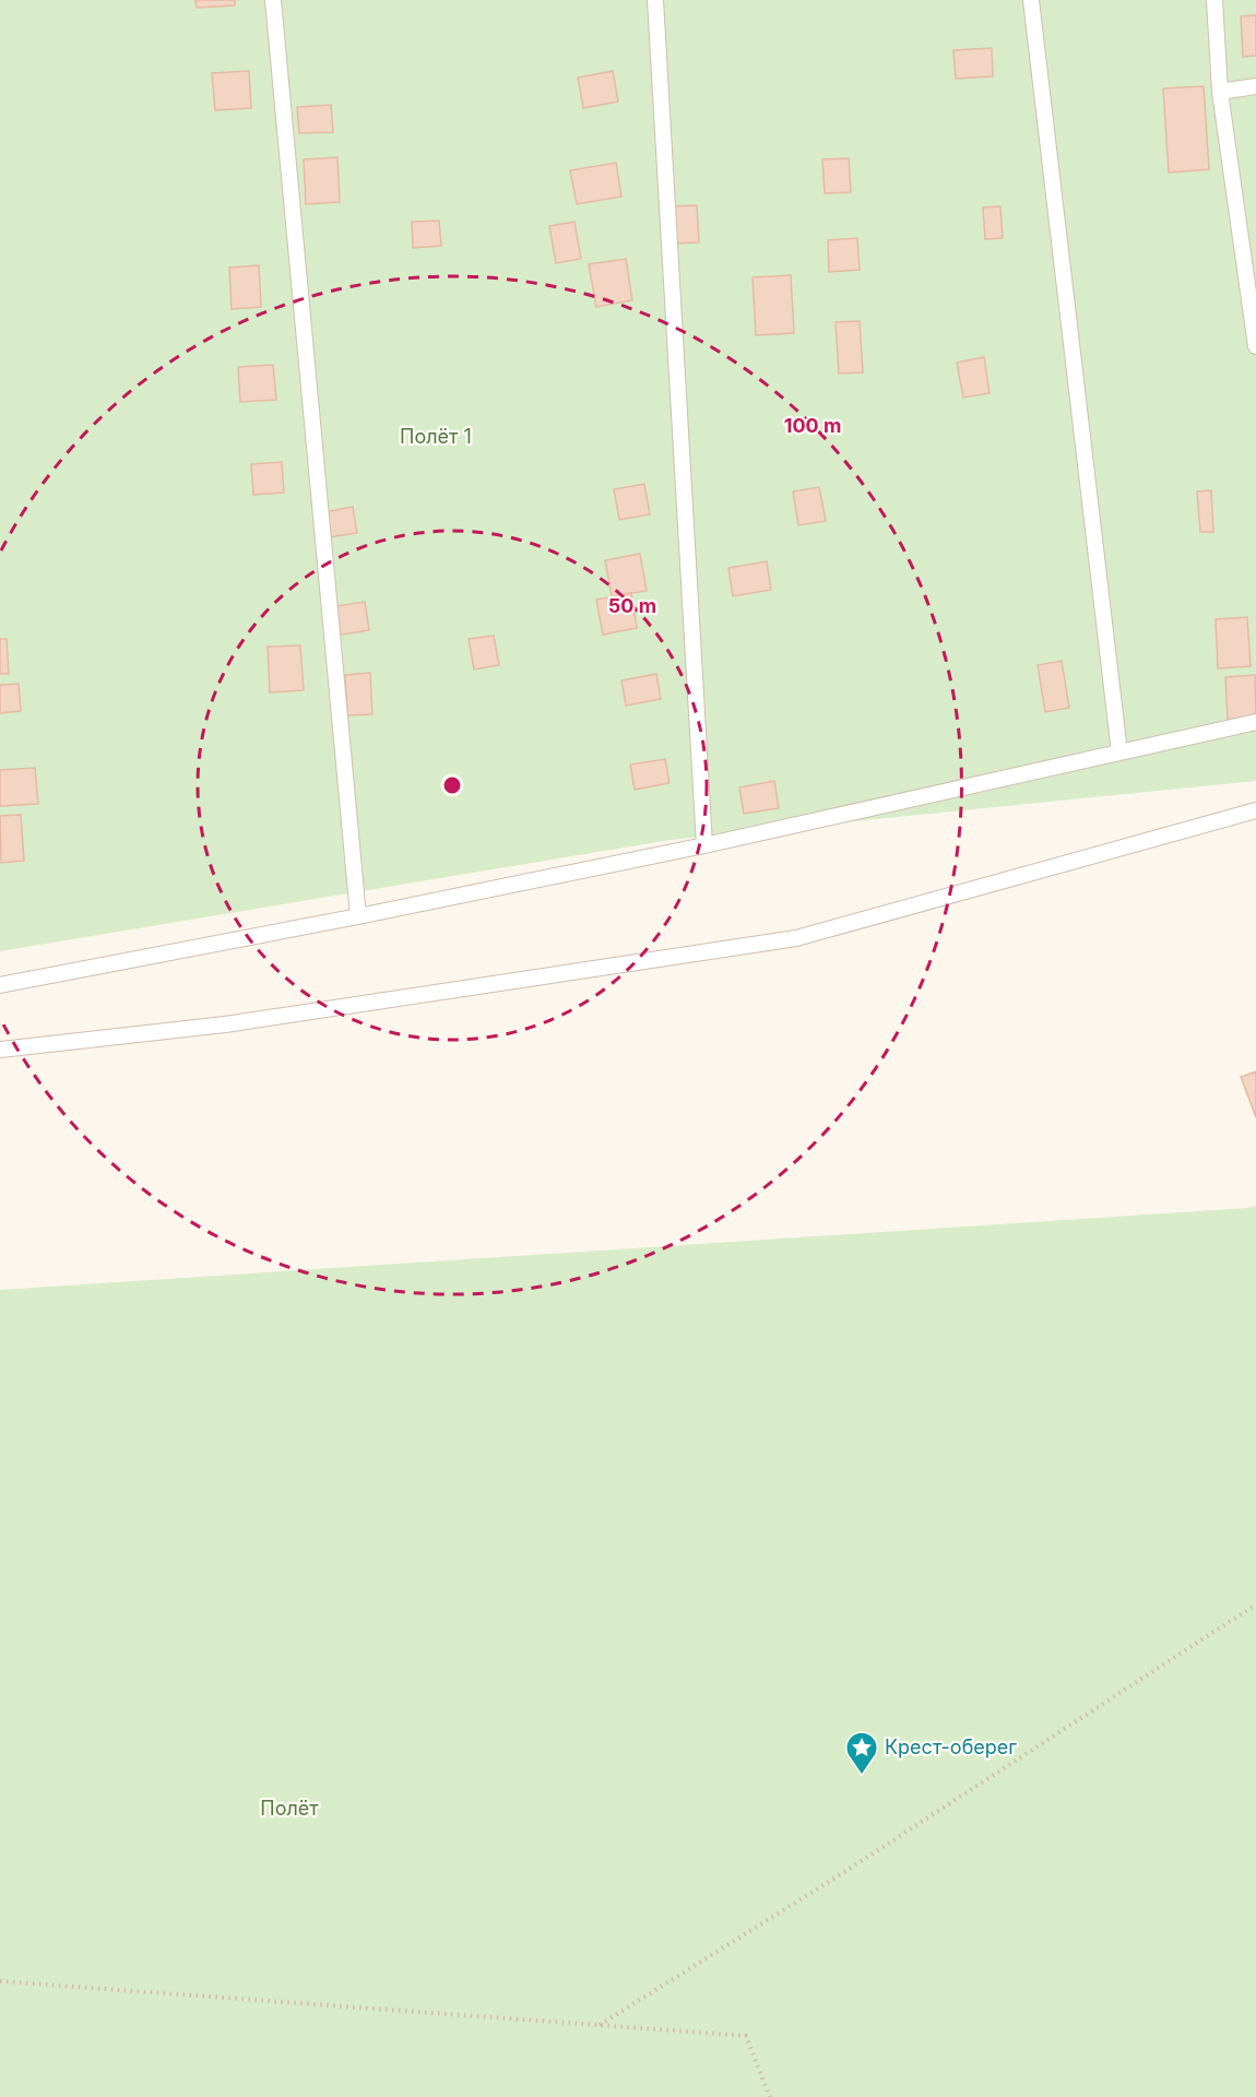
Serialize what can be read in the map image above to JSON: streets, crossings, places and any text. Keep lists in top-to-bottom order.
{
  "parks": ["Полёт 1", "Полёт"],
  "places": {
    "place": ["Крест-оберег"]
  },
  "rings": ["100 m", "50 m"]
}
